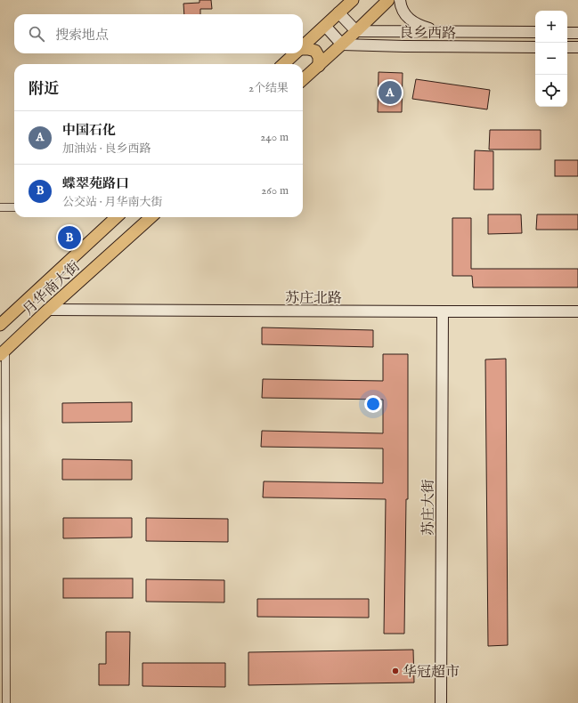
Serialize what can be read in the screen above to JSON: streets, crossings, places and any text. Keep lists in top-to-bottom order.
{
  "streets": {
    "main road": [
      "良乡西路",
      "月华南大街",
      "苏庄北路",
      "苏庄大街"
    ]
  },
  "crossings": [
    ["月华南大街", "苏庄北路"],
    ["苏庄北路", "苏庄大街"]
  ],
  "places": ["华冠超市"],
  "page": {
    "map_buttons": ["+", "−"],
    "search": "搜索地点",
    "heading": ["附近", "2个结果"],
    "pins": ["A", "B"],
    "list": [
      {
        "mark": "A",
        "name": "中国石化",
        "note": "加油站 · 良乡西路",
        "value": "240 m"
      },
      {
        "mark": "B",
        "name": "蝶翠苑路口",
        "note": "公交站 · 月华南大街",
        "value": "260 m"
      }
    ]
  }
}
